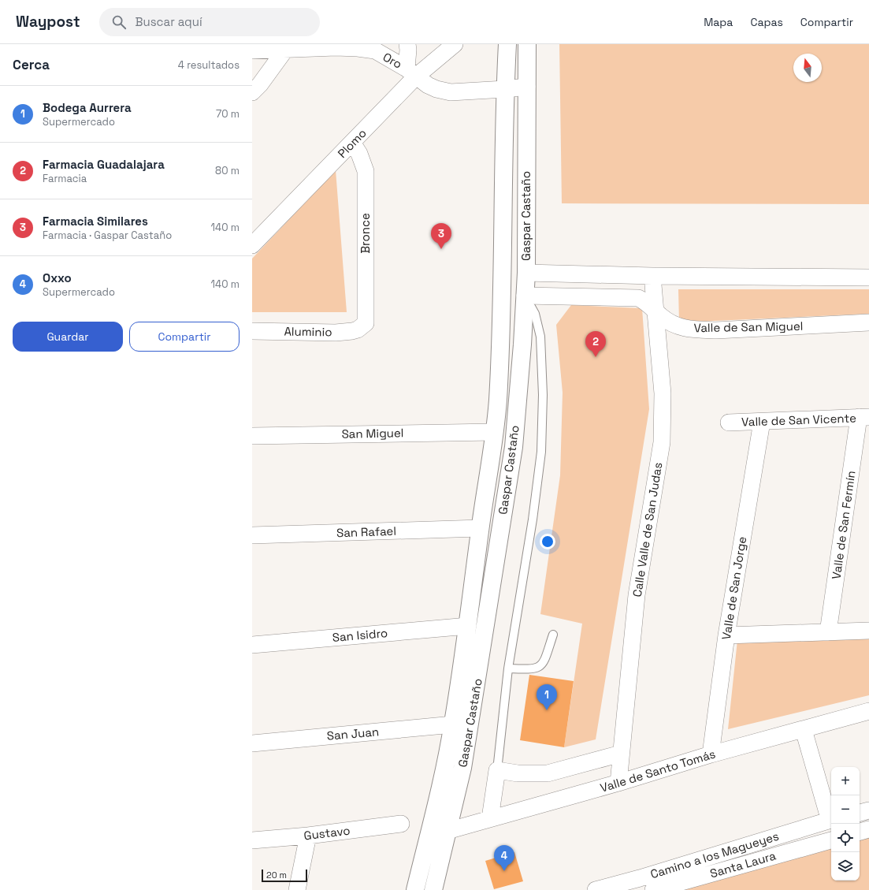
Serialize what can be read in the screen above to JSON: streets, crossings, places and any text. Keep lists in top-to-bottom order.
{
  "streets": {
    "main road": ["Gaspar Castaño"],
    "street": [
      "Oro",
      "Plomo",
      "Bronce",
      "Valle de San Miguel",
      "Aluminio",
      "Valle de San Vicente",
      "San Miguel",
      "Valle de San Fermín",
      "Calle Valle de San Judas",
      "San Rafael",
      "Valle de San Jorge",
      "San Isidro",
      "San Juan",
      "Valle de Santo Tomás",
      "Gustavo",
      "Camino a los Magueyes",
      "Santa Laura"
    ]
  },
  "crossings": [
    ["Oro", "Plomo"],
    ["Oro", "Gaspar Castaño"],
    ["Plomo", "Bronce"],
    ["Gaspar Castaño", "Valle de San Miguel"],
    ["Gaspar Castaño", "San Miguel"],
    ["Gaspar Castaño", "San Rafael"],
    ["Gaspar Castaño", "San Isidro"],
    ["Gaspar Castaño", "San Juan"],
    ["Gaspar Castaño", "Valle de Santo Tomás"],
    ["Bronce", "Aluminio"],
    ["Valle de San Miguel", "Calle Valle de San Judas"],
    ["Valle de San Vicente", "Valle de San Fermín"],
    ["Valle de San Vicente", "Valle de San Jorge"],
    ["Calle Valle de San Judas", "Valle de Santo Tomás"],
    ["Valle de San Jorge", "Valle de Santo Tomás"]
  ],
  "scale_bar": "20 m",
  "north": "top",
  "page": {
    "header": "Waypost",
    "search": "Buscar aquí",
    "nav": ["Mapa", "Capas", "Compartir"],
    "heading": ["Cerca", "4 resultados"],
    "list": [
      {
        "mark": "1",
        "name": "Bodega Aurrera",
        "note": "Supermercado",
        "value": "70 m"
      },
      {
        "mark": "2",
        "name": "Farmacia Guadalajara",
        "note": "Farmacia",
        "value": "80 m"
      },
      {
        "mark": "3",
        "name": "Farmacia Similares",
        "note": "Farmacia · Gaspar Castaño",
        "value": "140 m"
      },
      {
        "mark": "4",
        "name": "Oxxo",
        "note": "Supermercado",
        "value": "140 m"
      }
    ],
    "pins": [
      "3",
      "2",
      "1",
      "4"
    ],
    "buttons": ["Guardar", "Compartir"],
    "map_buttons": ["+", "−"],
    "scale": "20 m"
  }
}
